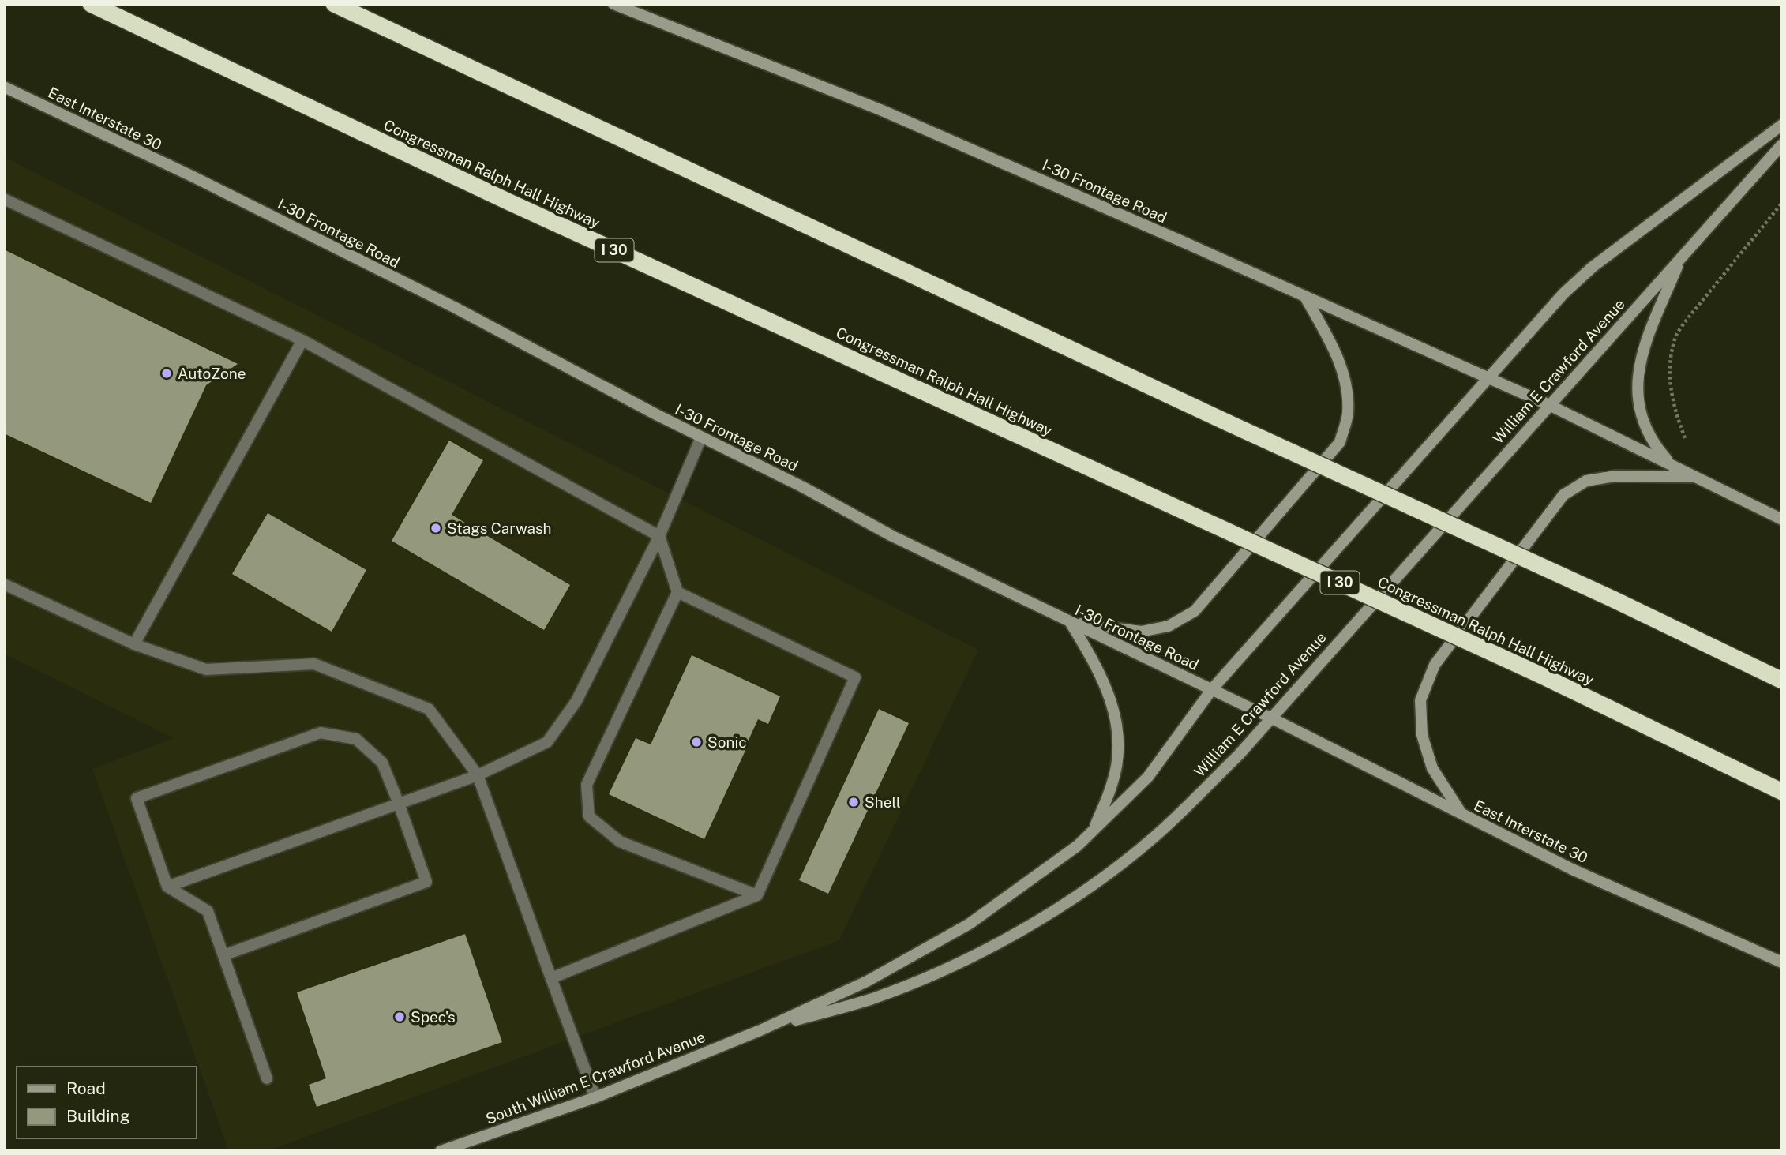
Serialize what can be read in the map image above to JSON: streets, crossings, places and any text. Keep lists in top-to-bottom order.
{
  "streets": {
    "highway": ["Congressman Ralph Hall Highway", "I 30"],
    "main road": [
      "East Interstate 30",
      "I-30 Frontage Road",
      "William E Crawford Avenue",
      "South William E Crawford Avenue"
    ]
  },
  "crossings": [
    ["East Interstate 30", "I-30 Frontage Road"],
    ["East Interstate 30", "William E Crawford Avenue"],
    ["I-30 Frontage Road", "William E Crawford Avenue"],
    ["William E Crawford Avenue", "South William E Crawford Avenue"]
  ],
  "places": [
    "AutoZone",
    "Stags Carwash",
    "Sonic",
    "Shell",
    "Spec's"
  ],
  "legend": ["Road", "Building"]
}
